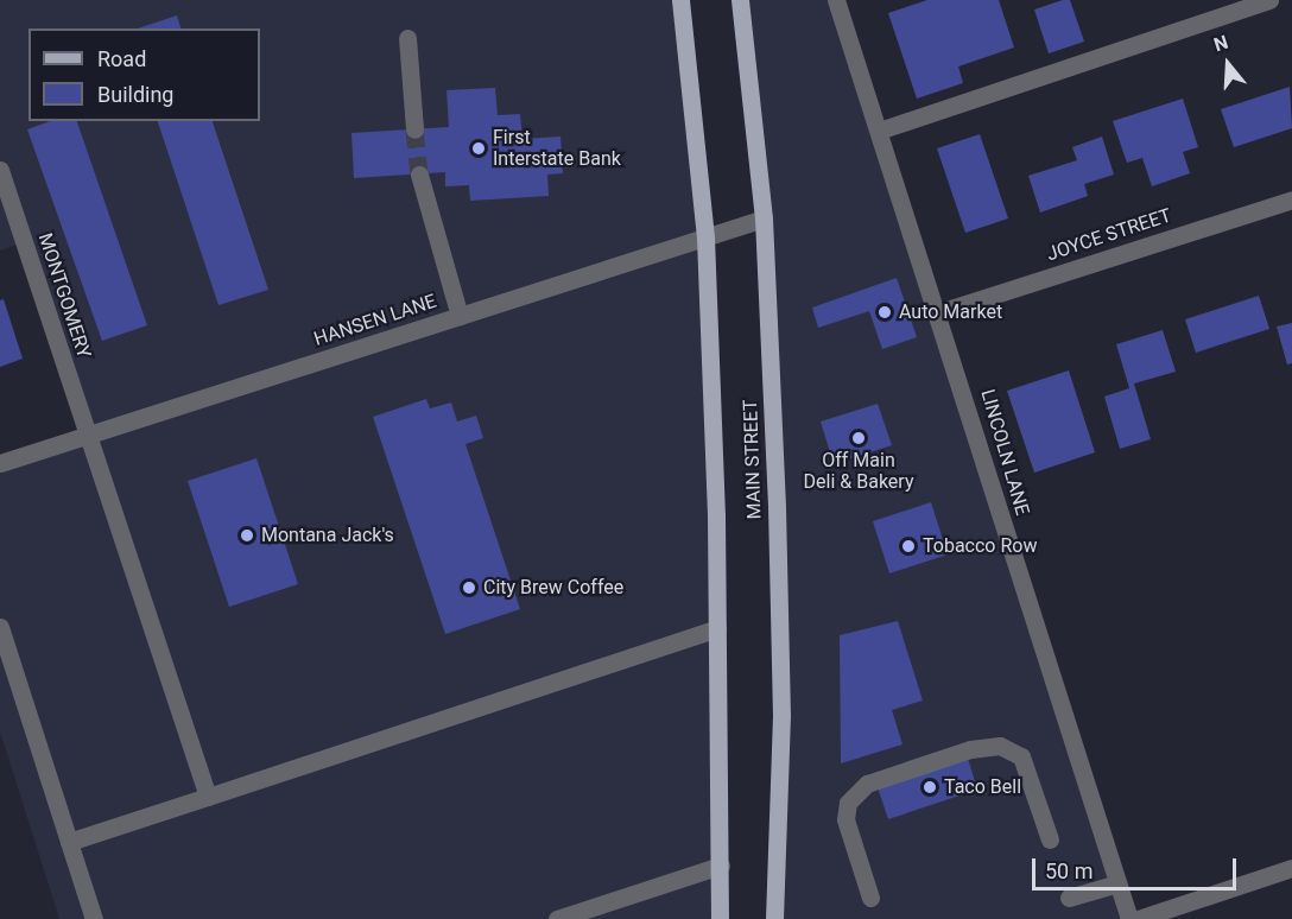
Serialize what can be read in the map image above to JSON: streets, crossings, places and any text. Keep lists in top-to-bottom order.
{
  "streets": {
    "main road": ["MAIN STREET"],
    "street": [
      "JOYCE STREET",
      "MONTGOMERY",
      "HANSEN LANE",
      "LINCOLN LANE"
    ]
  },
  "crossings": [
    ["JOYCE STREET", "LINCOLN LANE"],
    ["MONTGOMERY", "HANSEN LANE"],
    ["HANSEN LANE", "MAIN STREET"]
  ],
  "places": [
    "First Interstate Bank",
    "Auto Market",
    "Off Main Deli & Bakery",
    "Montana Jack's",
    "Tobacco Row",
    "City Brew Coffee",
    "Taco Bell"
  ],
  "legend": ["Road", "Building"],
  "scale_bar": "50 m",
  "north": "top"
}
